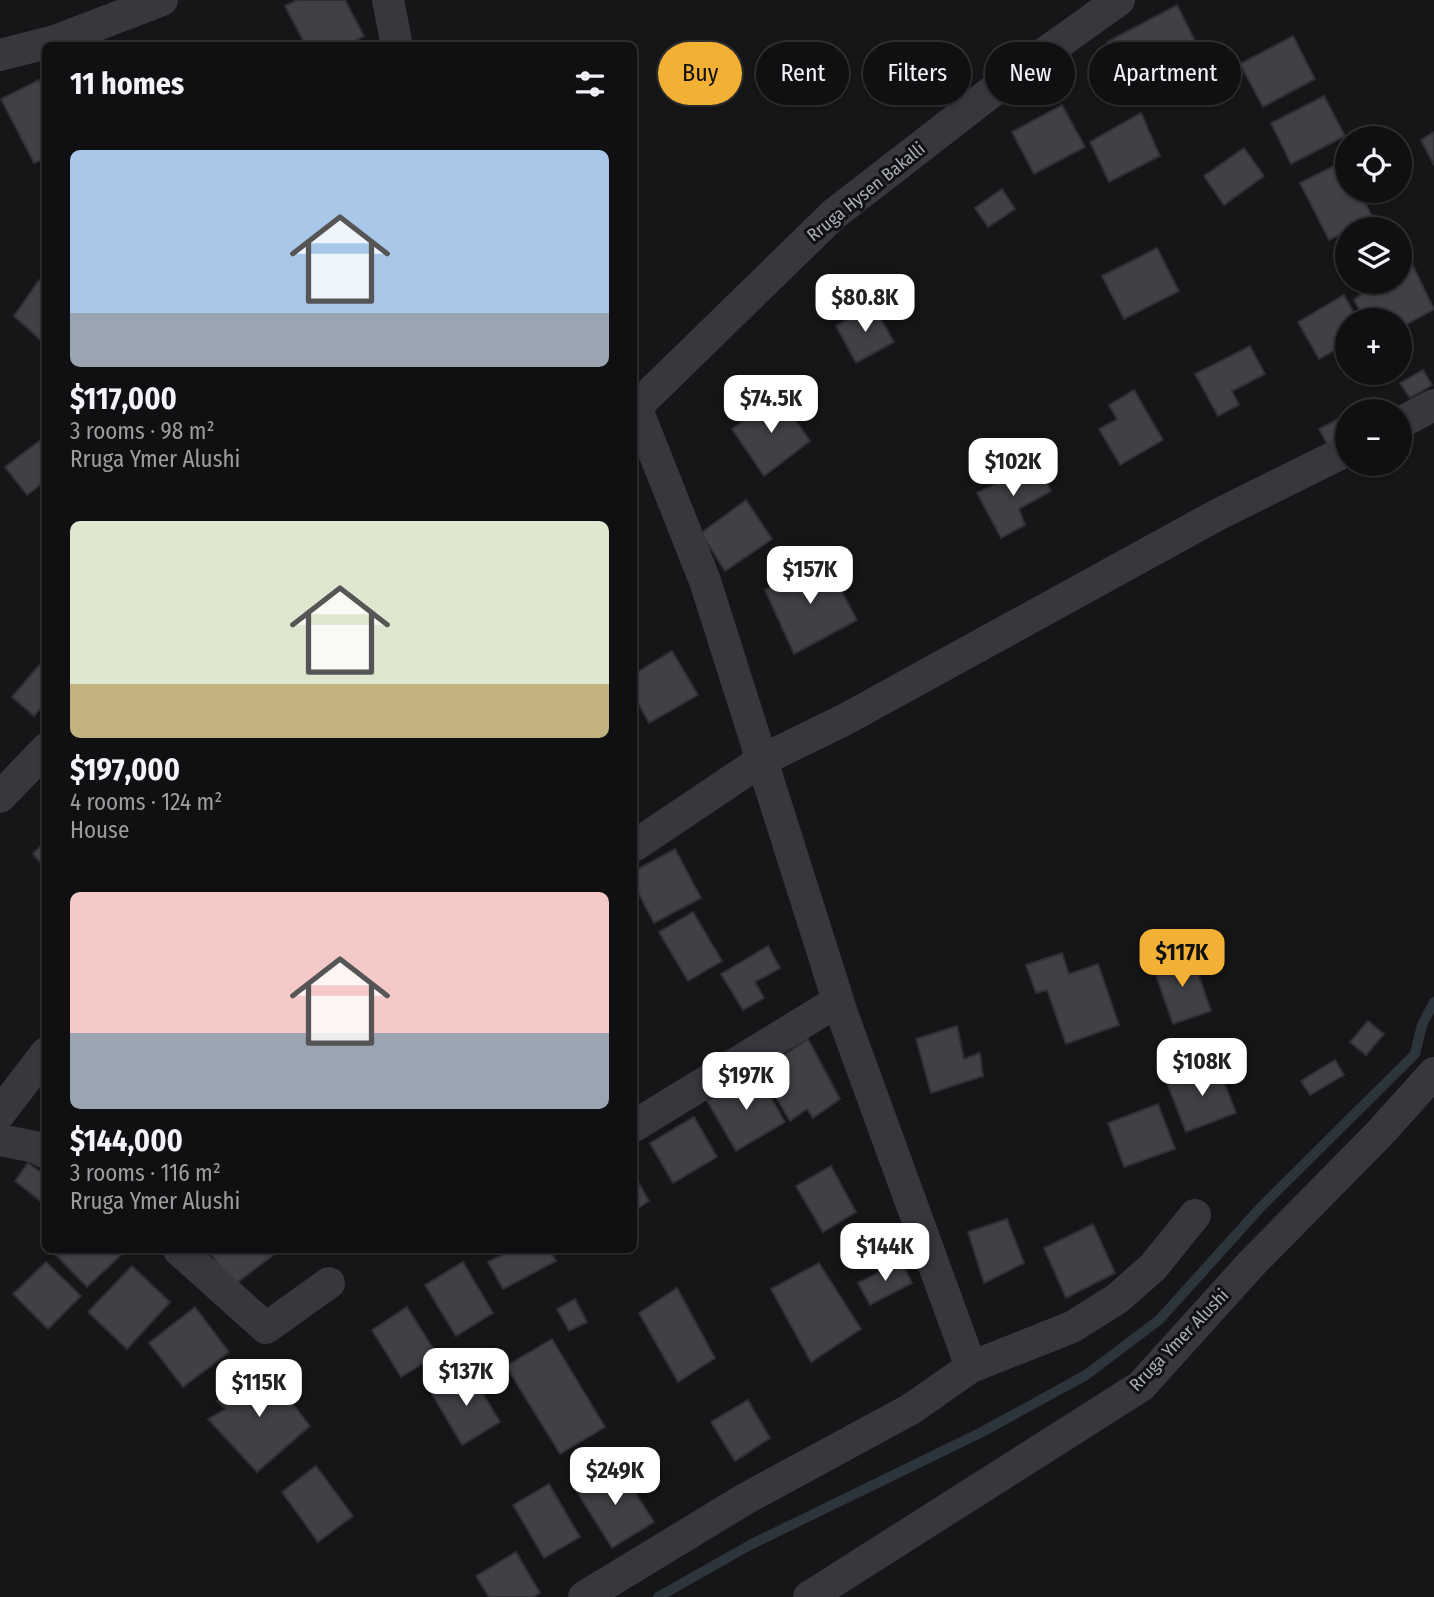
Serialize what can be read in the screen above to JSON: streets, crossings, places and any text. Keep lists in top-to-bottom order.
{
  "streets": {
    "street": ["Rruga Hysen Bakalli", "Rruga Ymer Alushi"]
  },
  "page": {
    "chip": [
      "Buy",
      "Rent",
      "Filters",
      "New",
      "Apartment"
    ],
    "heading": "11 homes",
    "map_buttons": ["+", "−"],
    "list": [
      {
        "name": "$117,000",
        "note": "3 rooms · 98 m² · Rruga Ymer Alushi"
      },
      {
        "name": "$197,000",
        "note": "4 rooms · 124 m² · House"
      },
      {
        "name": "$144,000",
        "note": "3 rooms · 116 m² · Rruga Ymer Alushi"
      }
    ],
    "price": [
      "$80.8K",
      "$74.5K",
      "$102K",
      "$157K",
      "$117K",
      "$108K",
      "$197K",
      "$144K",
      "$137K",
      "$115K",
      "$249K"
    ]
  }
}
